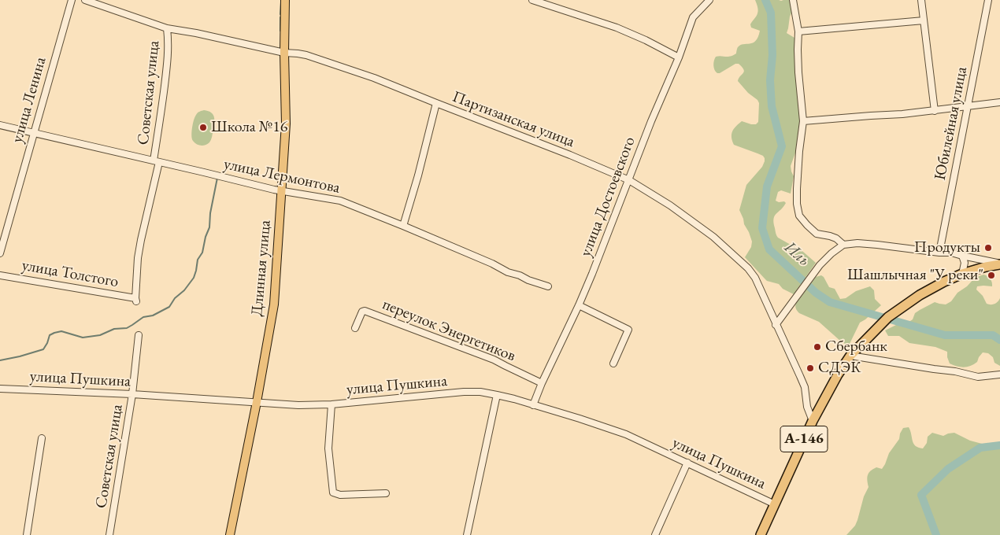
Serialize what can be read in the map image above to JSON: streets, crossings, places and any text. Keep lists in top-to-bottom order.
{
  "streets": {
    "highway": ["А-146"],
    "main road": ["Длинная улица"],
    "street": [
      "Советская улица",
      "улица Ленина",
      "Партизанская улица",
      "Юбилейная улица",
      "улица Лермонтова",
      "улица Достоевского",
      "улица Толстого",
      "переулок Энергетиков",
      "улица Пушкина"
    ]
  },
  "crossings": [
    ["Советская улица", "Партизанская улица"],
    ["Советская улица", "улица Лермонтова"],
    ["Советская улица", "улица Толстого"],
    ["Советская улица", "улица Пушкина"],
    ["улица Ленина", "улица Лермонтова"],
    ["Партизанская улица", "улица Достоевского"],
    ["Партизанская улица", "Длинная улица"],
    ["Партизанская улица", "А-146"],
    ["улица Лермонтова", "Длинная улица"],
    ["улица Достоевского", "переулок Энергетиков"],
    ["улица Достоевского", "улица Пушкина"],
    ["Длинная улица", "улица Пушкина"],
    ["улица Пушкина", "А-146"]
  ],
  "water": ["Иль"],
  "places": [
    "Школа №16",
    "Продукты",
    "Шашлычная \"У реки\"",
    "Сбербанк",
    "СДЭК"
  ]
}
